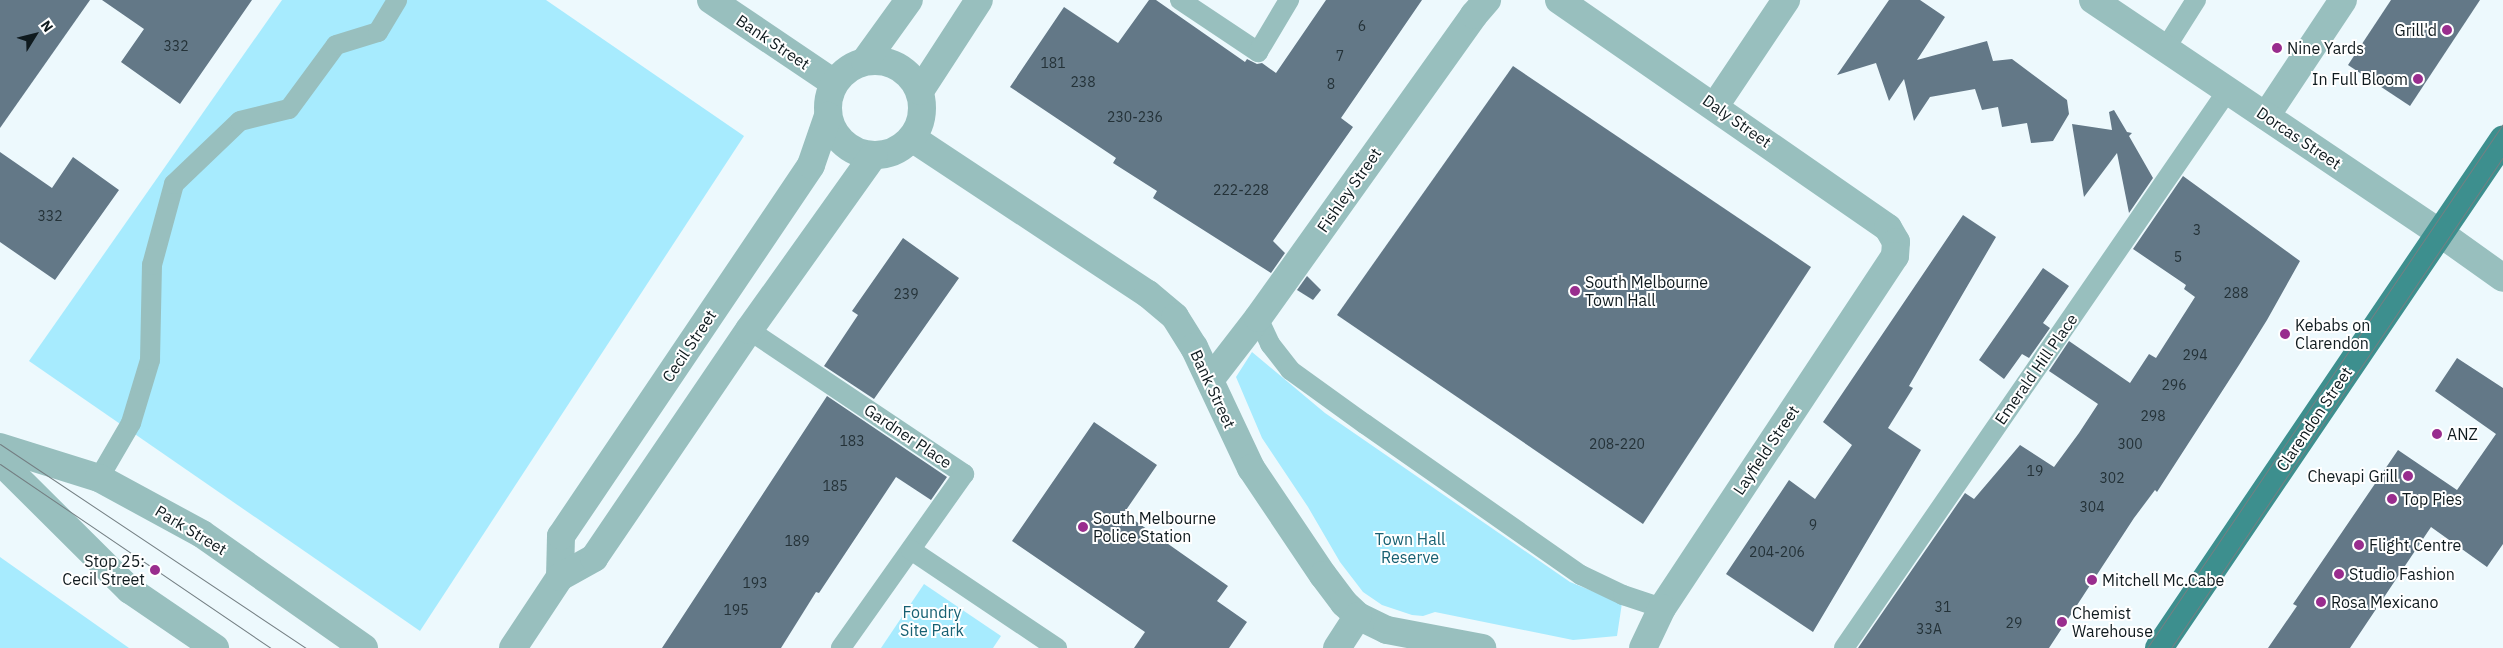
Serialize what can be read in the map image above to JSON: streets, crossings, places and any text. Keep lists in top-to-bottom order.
{
  "streets": {
    "main road": ["Clarendon Street"],
    "street": [
      "Bank Street",
      "Daly Street",
      "Dorcas Street",
      "Fishley Street",
      "Cecil Street",
      "Layfield Street",
      "Park Street"
    ],
    "lane": ["Emerald Hill Place", "Gardner Place"]
  },
  "crossings": [
    ["Bank Street", "Fishley Street"],
    ["Bank Street", "Cecil Street"],
    ["Daly Street", "Layfield Street"],
    ["Dorcas Street", "Emerald Hill Place"],
    ["Dorcas Street", "Clarendon Street"]
  ],
  "parks": ["Town Hall Reserve", "Foundry Site Park"],
  "places": [
    "Grill'd",
    "Nine Yards",
    "In Full Bloom",
    "South Melbourne Town Hall",
    "Kebabs on Clarendon",
    "ANZ",
    "Chevapi Grill",
    "Top Pies",
    "South Melbourne Police Station",
    "Flight Centre",
    "Stop 25: Cecil Street",
    "Studio Fashion",
    "Mitchell Mc.Cabe",
    "Rosa Mexicano",
    "Chemist Warehouse"
  ],
  "house_numbers": [
    "6",
    "332",
    "7",
    "181",
    "238",
    "8",
    "230-236",
    "222-228",
    "332",
    "3",
    "5",
    "288",
    "239",
    "294",
    "296",
    "298",
    "183",
    "208-220",
    "300",
    "19",
    "302",
    "185",
    "304",
    "9",
    "189",
    "204-206",
    "193",
    "31",
    "195",
    "29",
    "33A"
  ],
  "north": "top right"
}
